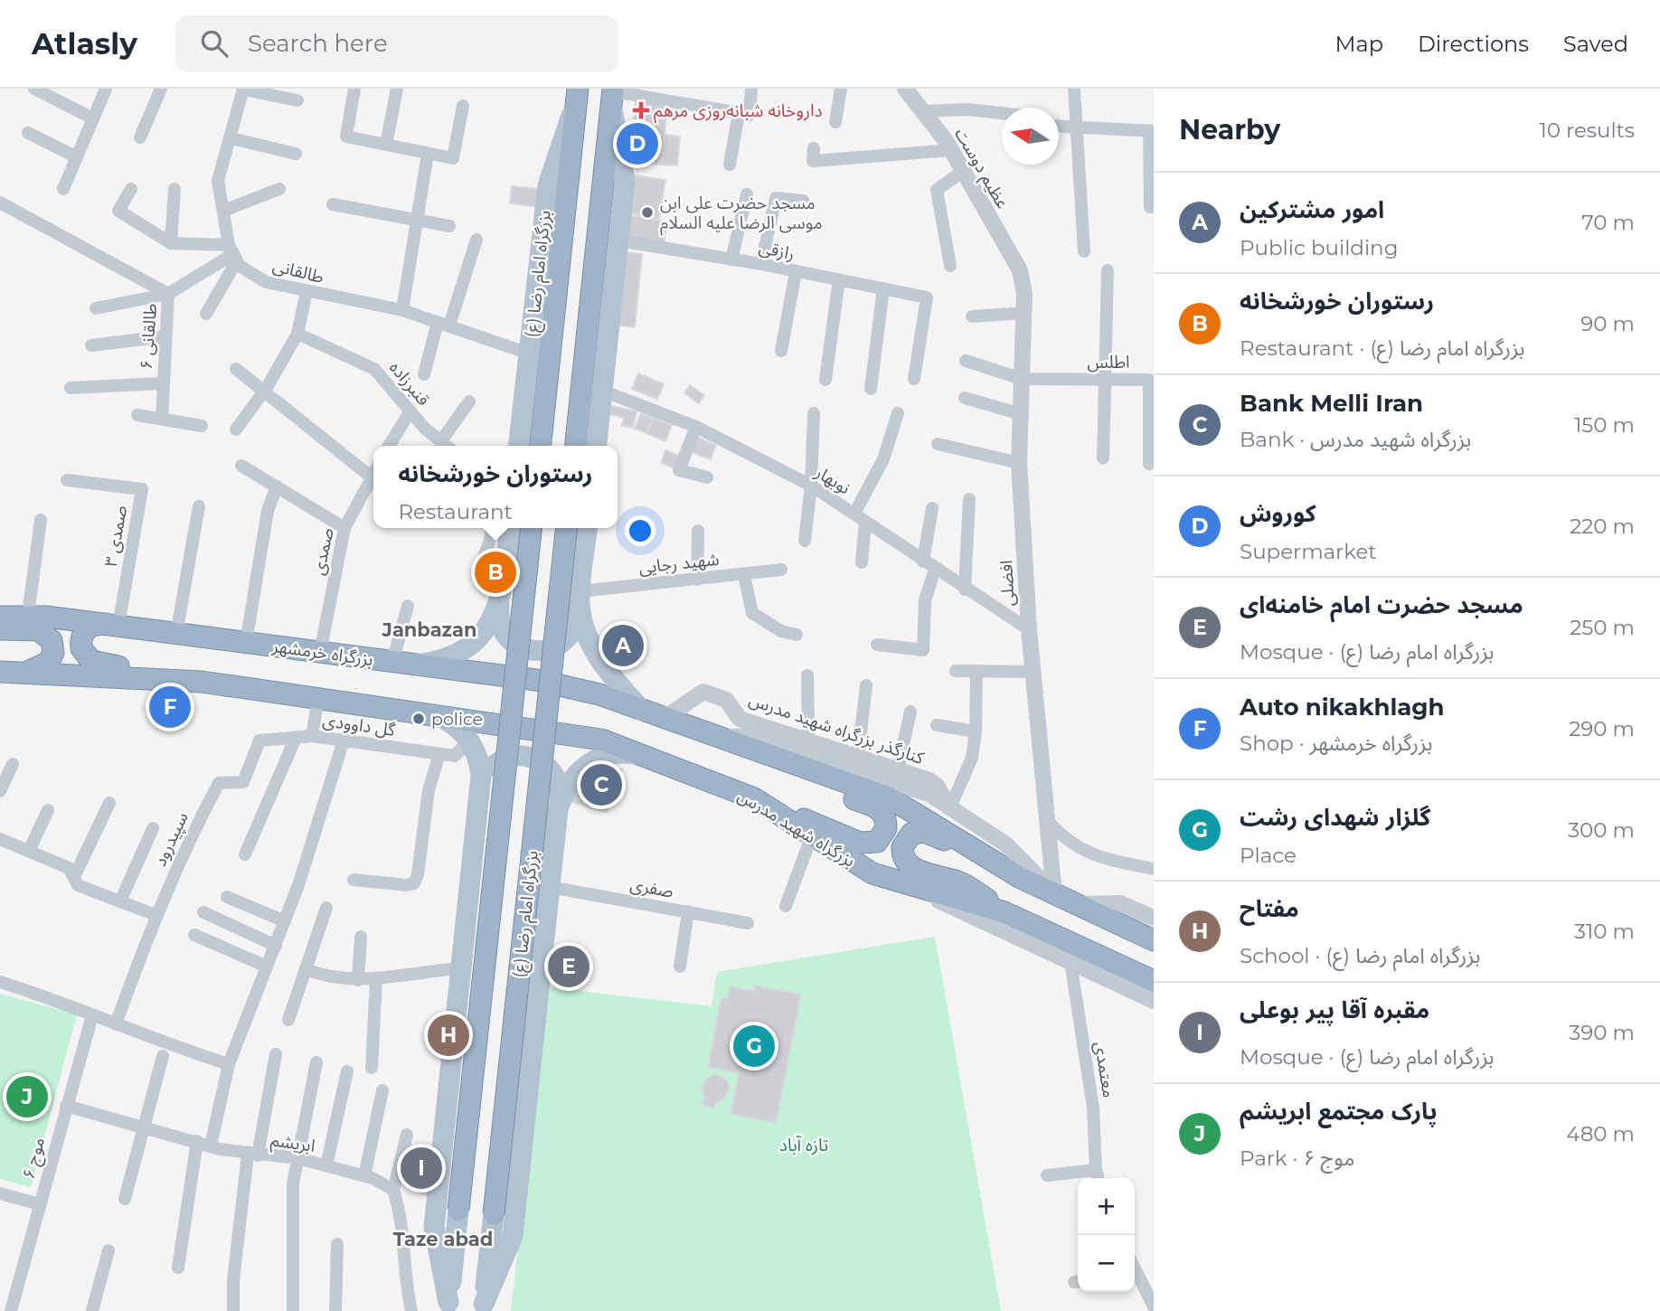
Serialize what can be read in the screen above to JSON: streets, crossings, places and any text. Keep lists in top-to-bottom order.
{
  "streets": {
    "highway": ["بزرگراه امام رضا (ع)", "بزرگراه خرمشهر", "بزرگراه شهید مدرس"],
    "street": [
      "عظیم دوست",
      "رازقی",
      "طالقانی",
      "طالقانی ۶",
      "اطلس",
      "قنبرزاده",
      "نوبهار",
      "صمدی ۳",
      "صمدی",
      "شهید رجایی",
      "افضلی",
      "گل داوودی",
      "کنارگذر بزرگراه شهید مدرس",
      "سپیدرود",
      "صفری",
      "معتمدی",
      "ابریشم",
      "موج ۶"
    ]
  },
  "crossings": [
    ["عظیم دوست", "افضلی"],
    ["طالقانی", "بزرگراه امام رضا (ع)"],
    ["طالقانی", "طالقانی ۶"],
    ["بزرگراه امام رضا (ع)", "صفری"],
    ["اطلس", "افضلی"],
    ["نوبهار", "افضلی"],
    ["صمدی ۳", "بزرگراه خرمشهر"],
    ["صمدی", "بزرگراه خرمشهر"],
    ["افضلی", "کنارگذر بزرگراه شهید مدرس"],
    ["بزرگراه خرمشهر", "کنارگذر بزرگراه شهید مدرس"],
    ["گل داوودی", "سپیدرود"],
    ["ابریشم", "موج ۶"]
  ],
  "districts": ["Janbazan", "Taze abad"],
  "parks": ["تازه آباد"],
  "places": {
    "health": ["داروخانه شبانه‌روزی مرهم"],
    "other": ["مسجد حضرت علی ابن موسی الرضا علیه السلام", "police"]
  },
  "north": "left",
  "page": {
    "header": "Atlasly",
    "search": "Search here",
    "nav": ["Map", "Directions", "Saved"],
    "heading": ["Nearby", "10 results"],
    "pins": [
      "D",
      "B",
      "A",
      "F",
      "C",
      "E",
      "H",
      "G",
      "J",
      "I"
    ],
    "list": [
      {
        "mark": "A",
        "name": "امور مشترکین",
        "note": "Public building",
        "value": "70 m"
      },
      {
        "mark": "B",
        "name": "رستوران خورشخانه",
        "note": "Restaurant · بزرگراه امام رضا (ع)",
        "value": "90 m"
      },
      {
        "mark": "C",
        "name": "Bank Melli Iran",
        "note": "Bank · بزرگراه شهید مدرس",
        "value": "150 m"
      },
      {
        "mark": "D",
        "name": "کوروش",
        "note": "Supermarket",
        "value": "220 m"
      },
      {
        "mark": "E",
        "name": "مسجد حضرت امام خامنه‌ای",
        "note": "Mosque · بزرگراه امام رضا (ع)",
        "value": "250 m"
      },
      {
        "mark": "F",
        "name": "Auto nikakhlagh",
        "note": "Shop · بزرگراه خرمشهر",
        "value": "290 m"
      },
      {
        "mark": "G",
        "name": "گلزار شهدای رشت",
        "note": "Place",
        "value": "300 m"
      },
      {
        "mark": "H",
        "name": "مفتاح",
        "note": "School · بزرگراه امام رضا (ع)",
        "value": "310 m"
      },
      {
        "mark": "I",
        "name": "مقبره آقا پیر بوعلی",
        "note": "Mosque · بزرگراه امام رضا (ع)",
        "value": "390 m"
      },
      {
        "mark": "J",
        "name": "پارک مجتمع ابریشم",
        "note": "Park · موج ۶",
        "value": "480 m"
      }
    ],
    "popup": ["رستوران خورشخانه", "Restaurant"],
    "map_buttons": ["+", "−"]
  }
}
